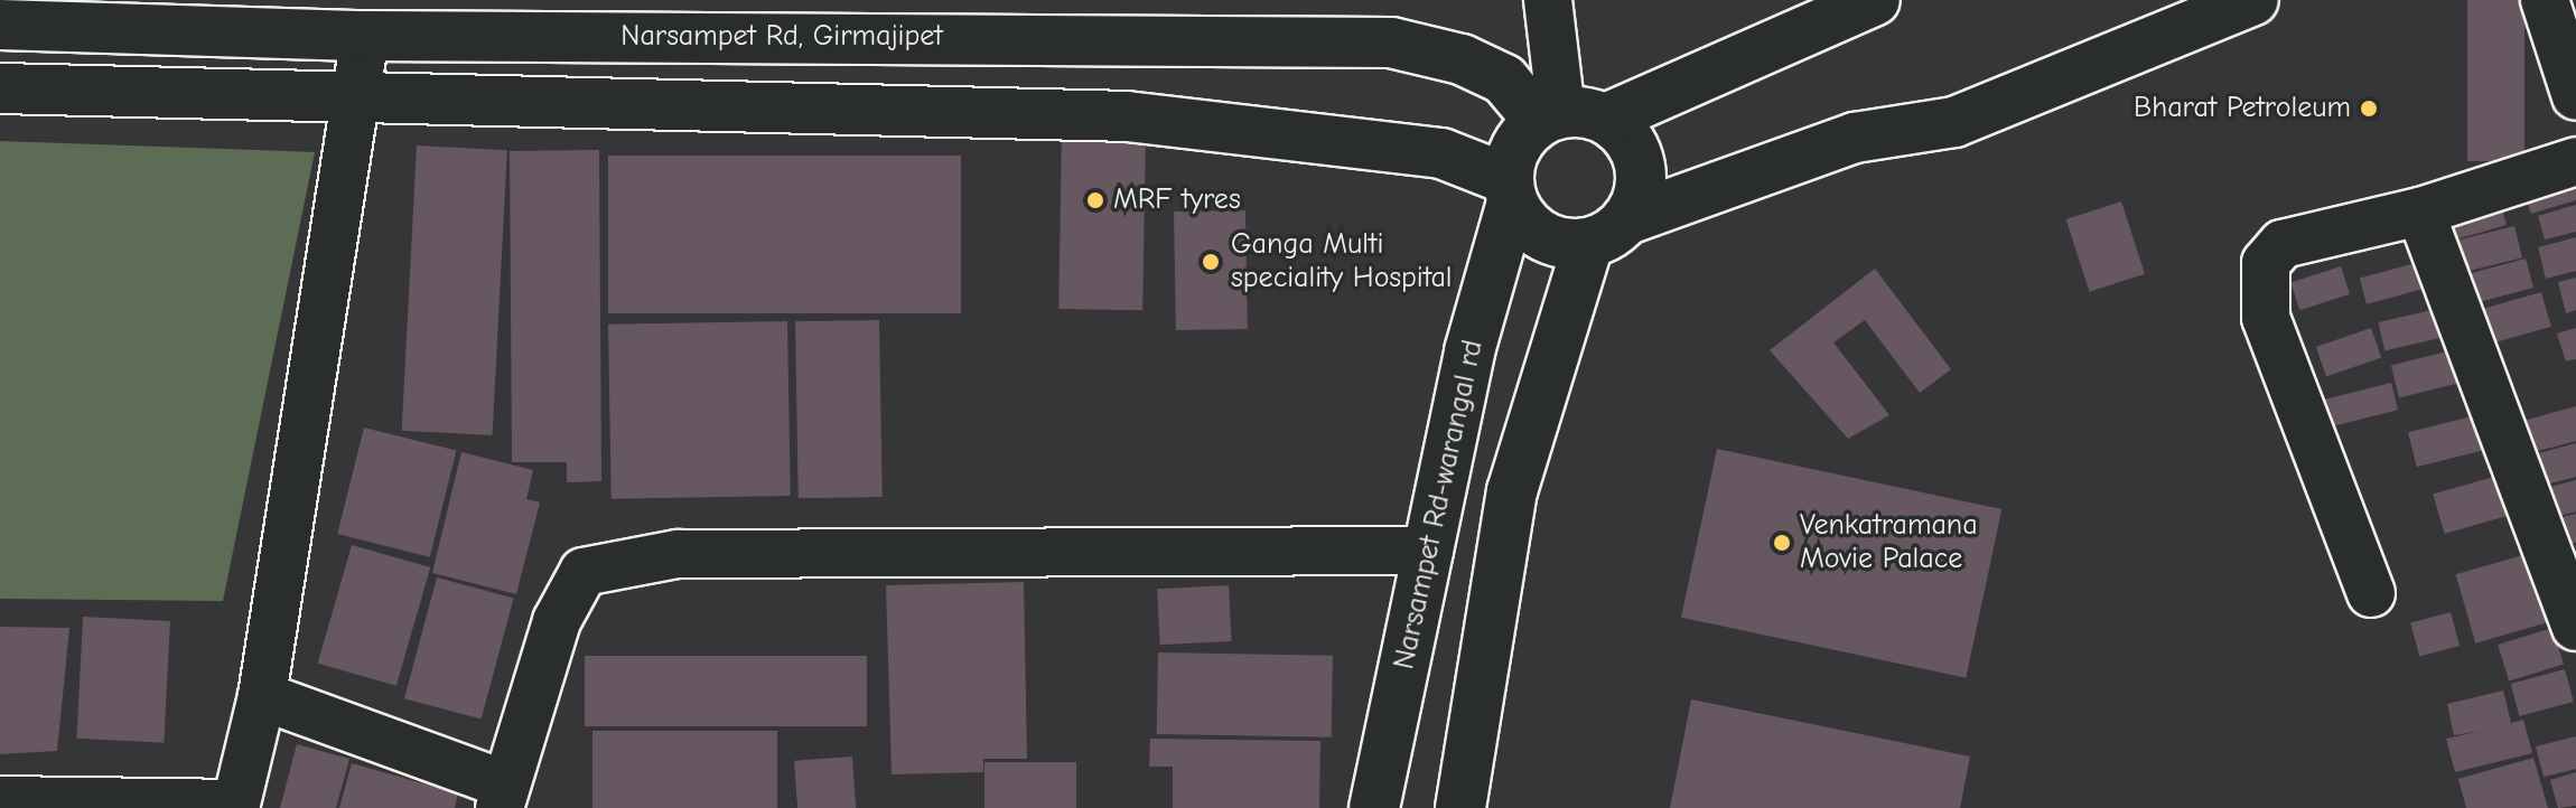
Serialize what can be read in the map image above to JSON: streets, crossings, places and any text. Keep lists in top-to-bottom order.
{
  "streets": {
    "street": ["Narsampet Rd, Girmajipet", "Narsampet Rd-warangal rd"]
  },
  "crossings": [
    ["Narsampet Rd, Girmajipet", "Narsampet Rd-warangal rd"]
  ],
  "places": [
    "Bharat Petroleum",
    "MRF tyres",
    "Ganga Multi speciality Hospital",
    "Venkatramana Movie Palace"
  ]
}
